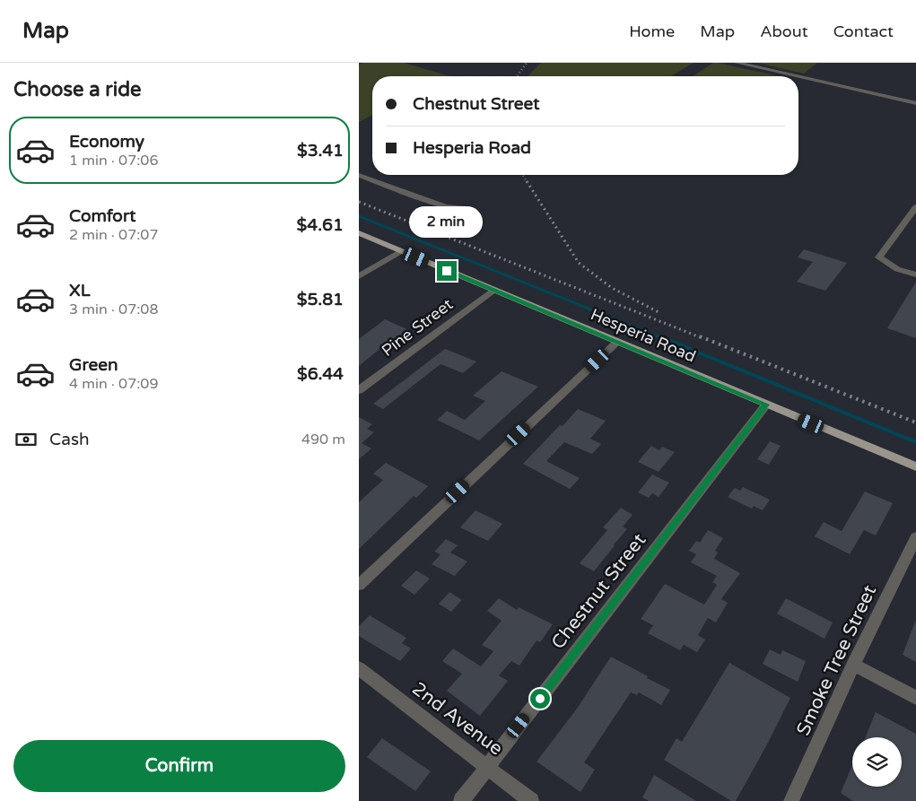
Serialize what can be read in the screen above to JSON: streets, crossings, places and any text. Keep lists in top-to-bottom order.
{
  "streets": {
    "main road": ["Hesperia Road"],
    "street": [
      "Pine Street",
      "Chestnut Street",
      "Smoke Tree Street",
      "2nd Avenue"
    ]
  },
  "crossings": [
    ["Pine Street", "Hesperia Road"],
    ["Hesperia Road", "Chestnut Street"],
    ["Chestnut Street", "2nd Avenue"]
  ],
  "page": {
    "header": "Map",
    "nav": [
      "Home",
      "Map",
      "About",
      "Contact"
    ],
    "heading": "Choose a ride",
    "banner": ["Chestnut Street", "Hesperia Road"],
    "list": [
      {
        "name": "Economy",
        "note": "1 min · 07:06",
        "value": "$3.41"
      },
      {
        "name": "Comfort",
        "note": "2 min · 07:07",
        "value": "$4.61"
      },
      {
        "name": "XL",
        "note": "3 min · 07:08",
        "value": "$5.81"
      },
      {
        "name": "Green",
        "note": "4 min · 07:09",
        "value": "$6.44"
      }
    ],
    "bubble": "2 min",
    "pay": ["Cash", "490 m"],
    "buttons": "Confirm"
  }
}
